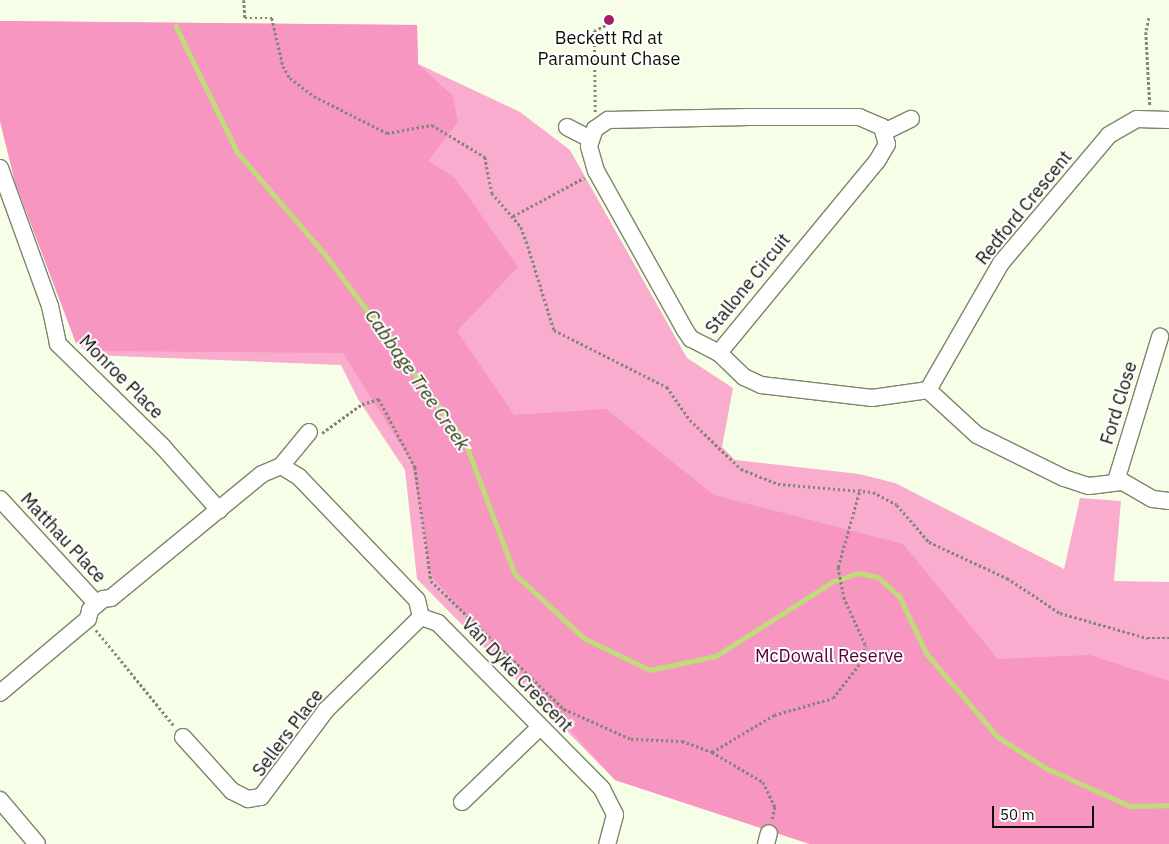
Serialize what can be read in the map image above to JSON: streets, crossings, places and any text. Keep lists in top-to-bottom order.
{
  "streets": {
    "street": [
      "Redford Crescent",
      "Stallone Circuit",
      "Monroe Place",
      "Ford Close",
      "Matthau Place",
      "Van Dyke Crescent",
      "Sellers Place"
    ]
  },
  "crossings": [
    ["Van Dyke Crescent", "Sellers Place"]
  ],
  "water": ["Cabbage Tree Creek"],
  "parks": ["McDowall Reserve"],
  "places": ["Beckett Rd at Paramount Chase"],
  "scale_bar": "50 m"
}
